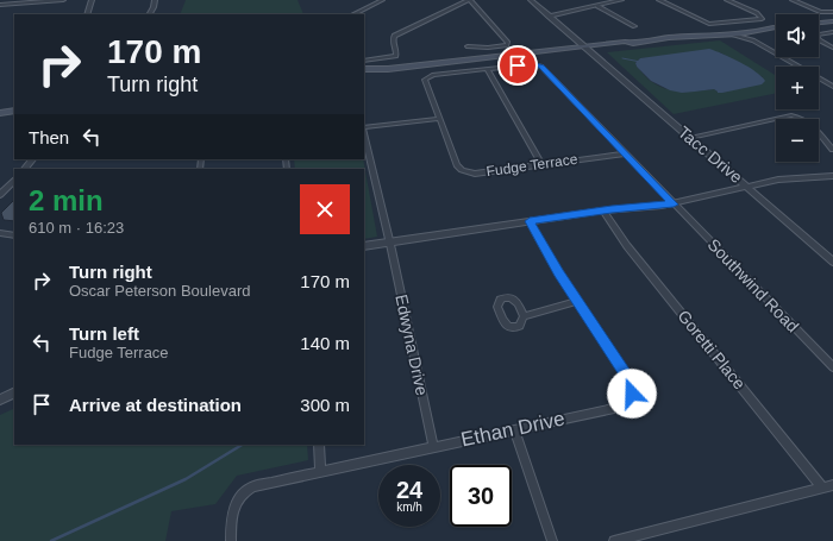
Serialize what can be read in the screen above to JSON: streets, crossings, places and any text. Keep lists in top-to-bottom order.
{
  "streets": {
    "street": [
      "Tacc Drive",
      "Fudge Terrace",
      "Southwind Road",
      "Edwyna Drive",
      "Goretti Place",
      "Ethan Drive"
    ]
  },
  "crossings": [
    ["Fudge Terrace", "Southwind Road"],
    ["Edwyna Drive", "Ethan Drive"]
  ],
  "page": {
    "map_buttons": ["+", "−"],
    "turn": ["170 m", "Turn right"],
    "then": "Then",
    "heading": ["2 min", "610 m · 16:23"],
    "list": [
      {
        "name": "Turn right",
        "note": "Oscar Peterson Boulevard",
        "value": "170 m"
      },
      {
        "name": "Turn left",
        "note": "Fudge Terrace",
        "value": "140 m"
      },
      {
        "name": "Arrive at destination",
        "value": "300 m"
      }
    ],
    "speed": "24 km/h",
    "limit": "30"
  }
}
